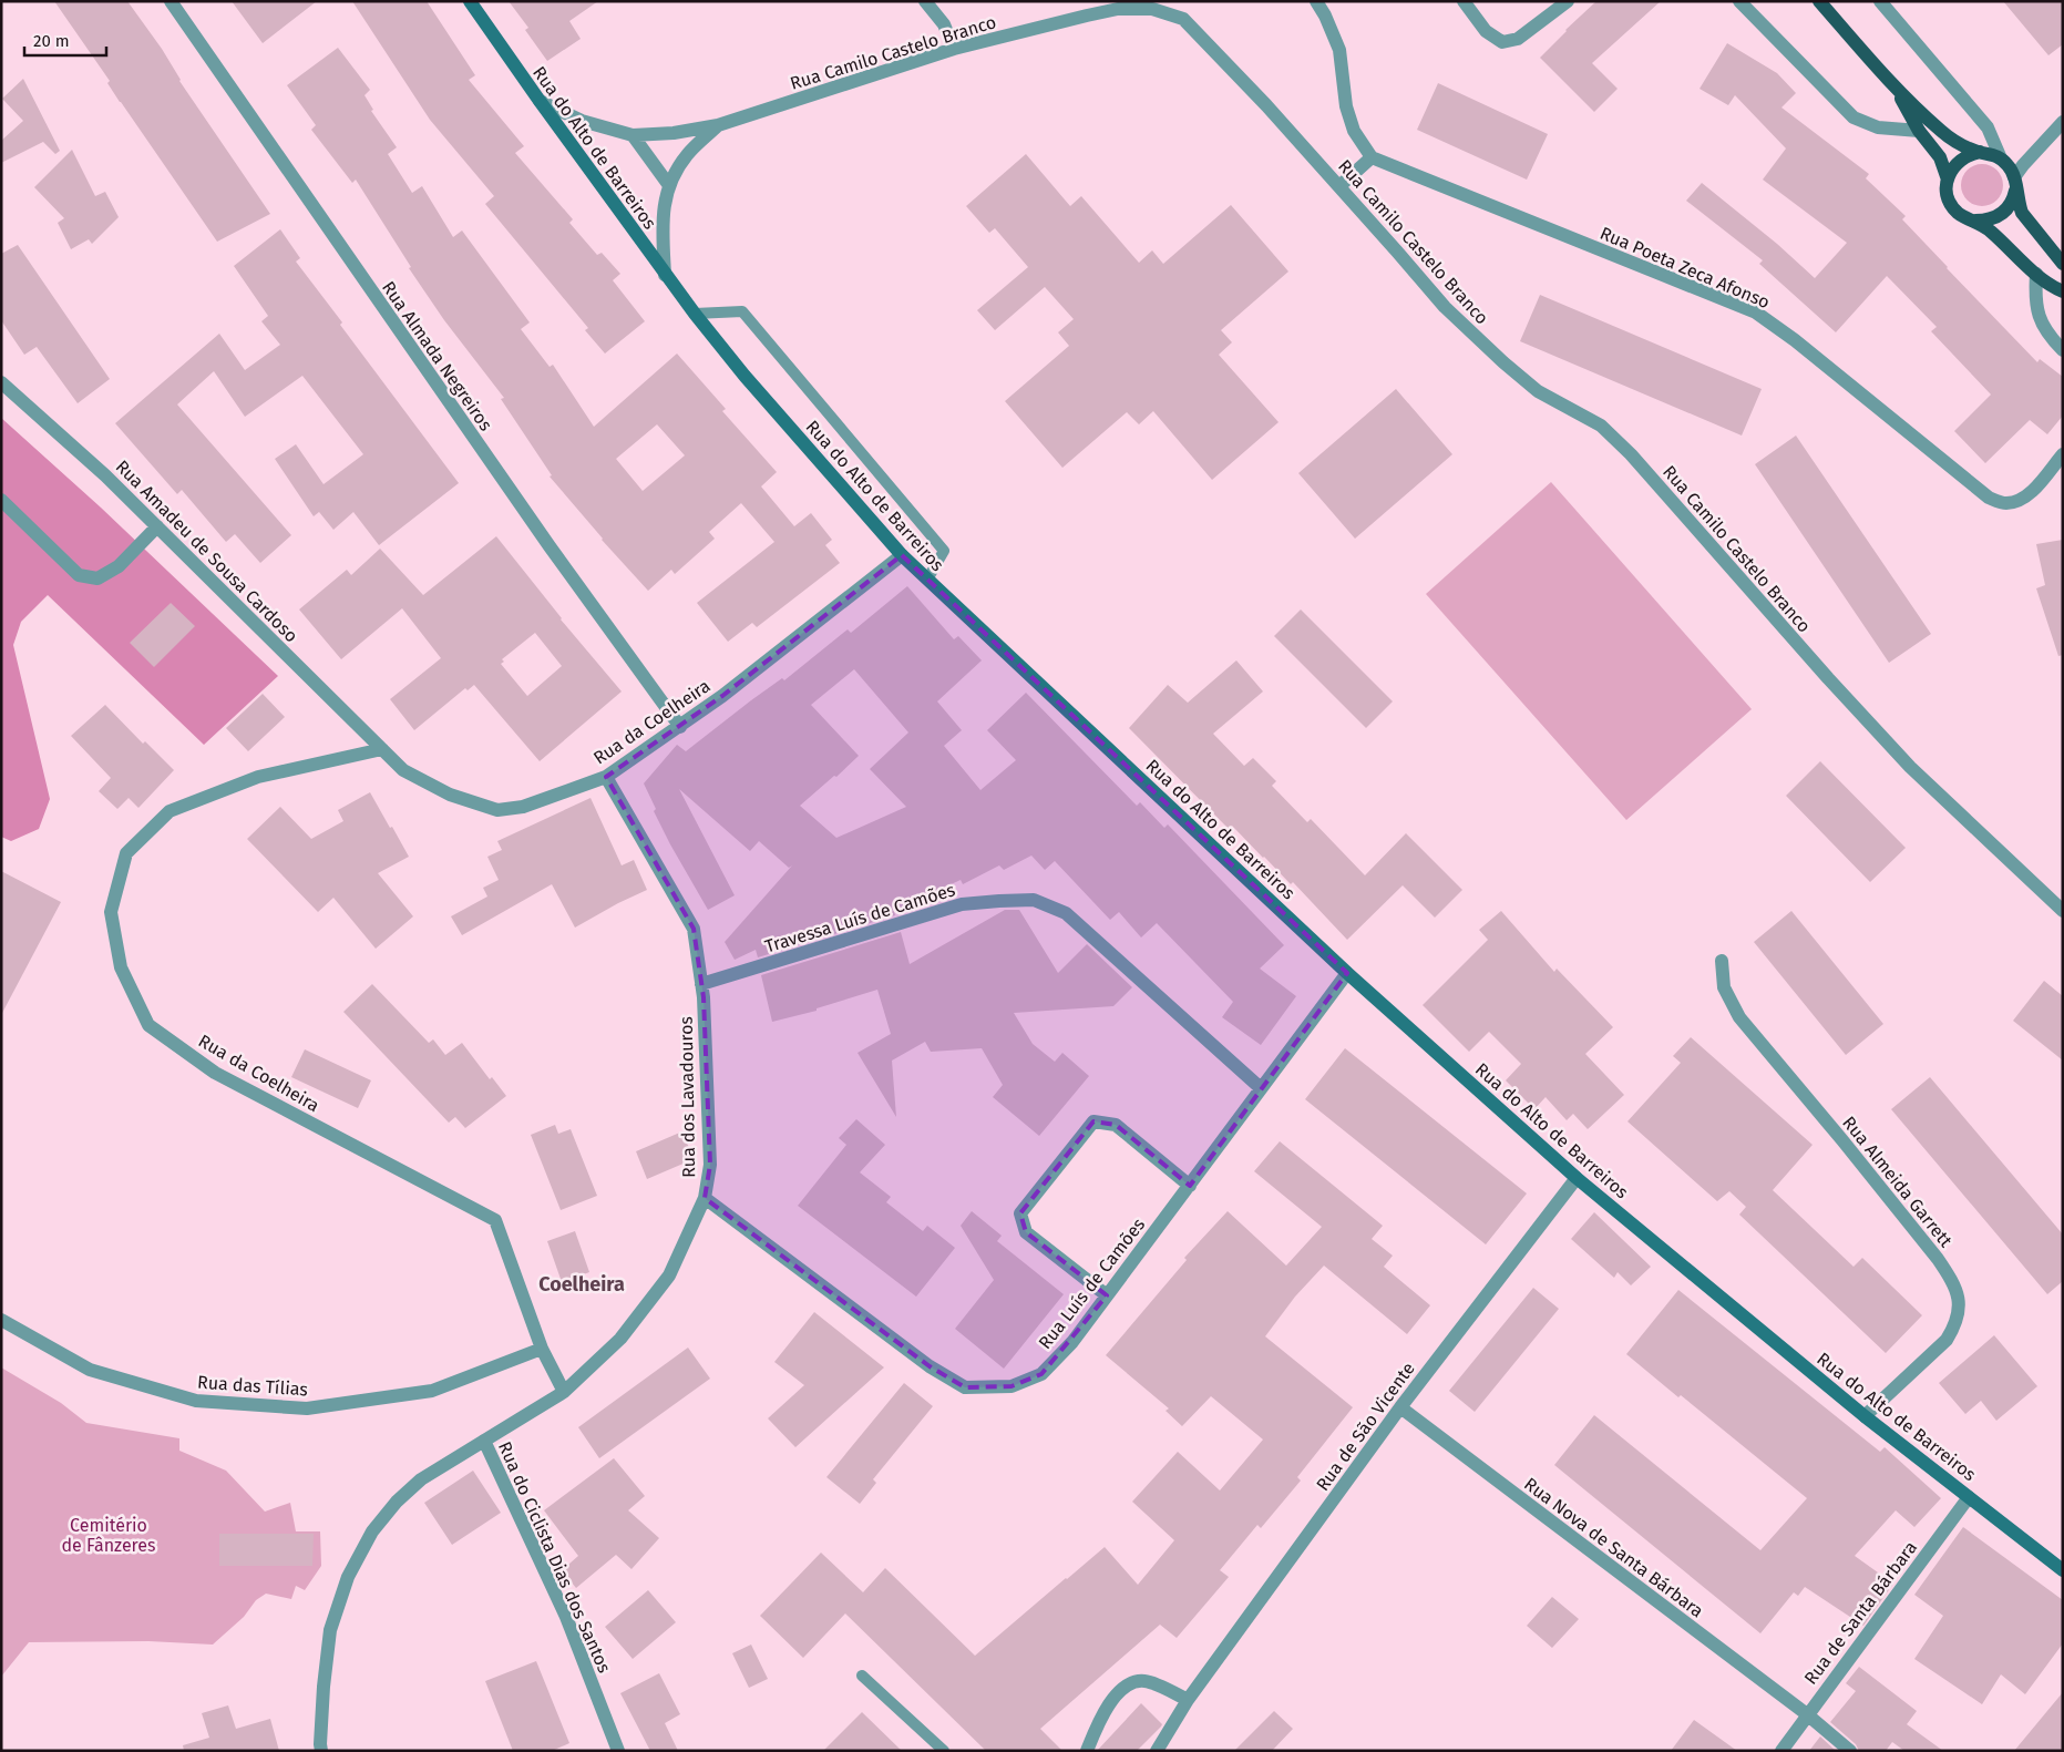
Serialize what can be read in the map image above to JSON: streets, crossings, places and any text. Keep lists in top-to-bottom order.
{
  "streets": {
    "street": [
      "Rua Camilo Castelo Branco",
      "Rua do Alto de Barreiros",
      "Rua Poeta Zeca Afonso",
      "Rua Almada Negreiros",
      "Rua Amadeu de Sousa Cardoso",
      "Rua da Coelheira",
      "Travessa Luís de Camões",
      "Rua dos Lavadouros",
      "Rua Almeida Garrett",
      "Rua Luís de Camões",
      "Rua das Tílias",
      "Rua de São Vicente",
      "Rua Nova de Santa Bárbara",
      "Rua do Ciclista Dias dos Santos",
      "Rua de Santa Bárbara"
    ]
  },
  "crossings": [
    ["Rua Camilo Castelo Branco", "Rua do Alto de Barreiros"],
    ["Rua do Alto de Barreiros", "Rua da Coelheira"],
    ["Rua do Alto de Barreiros", "Rua Almeida Garrett"],
    ["Rua do Alto de Barreiros", "Rua Luís de Camões"],
    ["Rua do Alto de Barreiros", "Rua de São Vicente"],
    ["Rua do Alto de Barreiros", "Rua de Santa Bárbara"],
    ["Rua Almada Negreiros", "Rua da Coelheira"],
    ["Rua Amadeu de Sousa Cardoso", "Rua da Coelheira"],
    ["Rua da Coelheira", "Rua dos Lavadouros"],
    ["Rua da Coelheira", "Rua das Tílias"],
    ["Travessa Luís de Camões", "Rua dos Lavadouros"],
    ["Travessa Luís de Camões", "Rua Luís de Camões"],
    ["Rua dos Lavadouros", "Rua Luís de Camões"],
    ["Rua de São Vicente", "Rua Nova de Santa Bárbara"],
    ["Rua Nova de Santa Bárbara", "Rua de Santa Bárbara"]
  ],
  "districts": ["Coelheira"],
  "parks": ["Cemitério de Fânzeres"],
  "scale_bar": "20 m"
}
